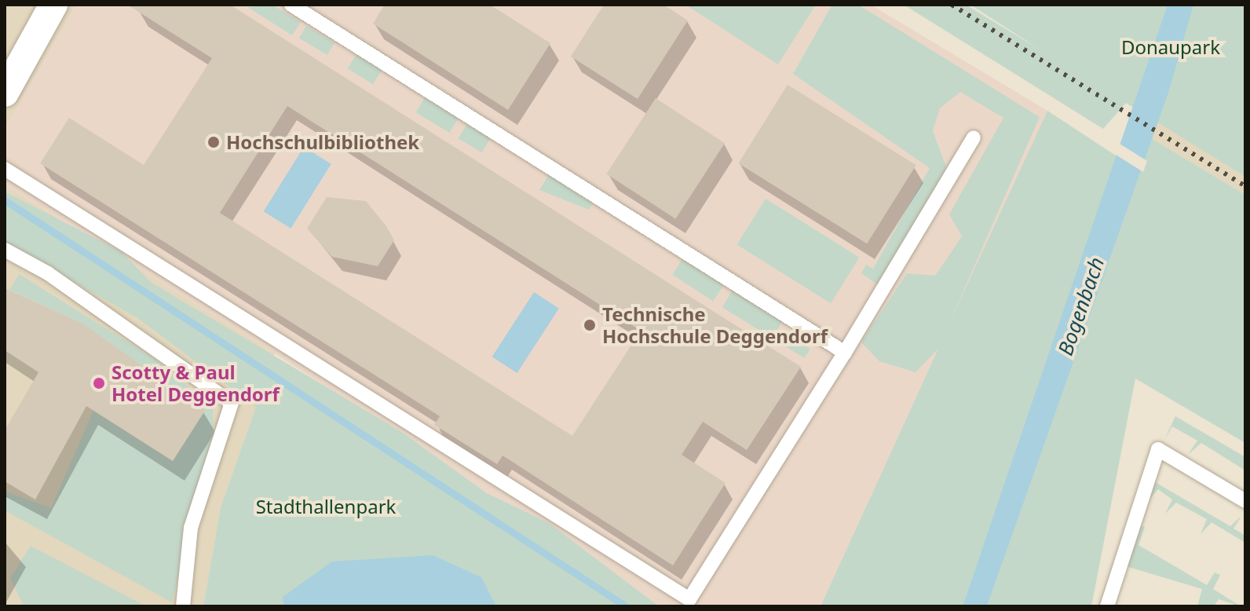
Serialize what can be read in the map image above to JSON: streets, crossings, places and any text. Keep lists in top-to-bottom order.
{
  "water": ["Bogenbach"],
  "parks": ["Donaupark", "Stadthallenpark"],
  "places": ["Hochschulbibliothek", "Technische Hochschule Deggendorf", "Scotty & Paul Hotel Deggendorf"]
}
